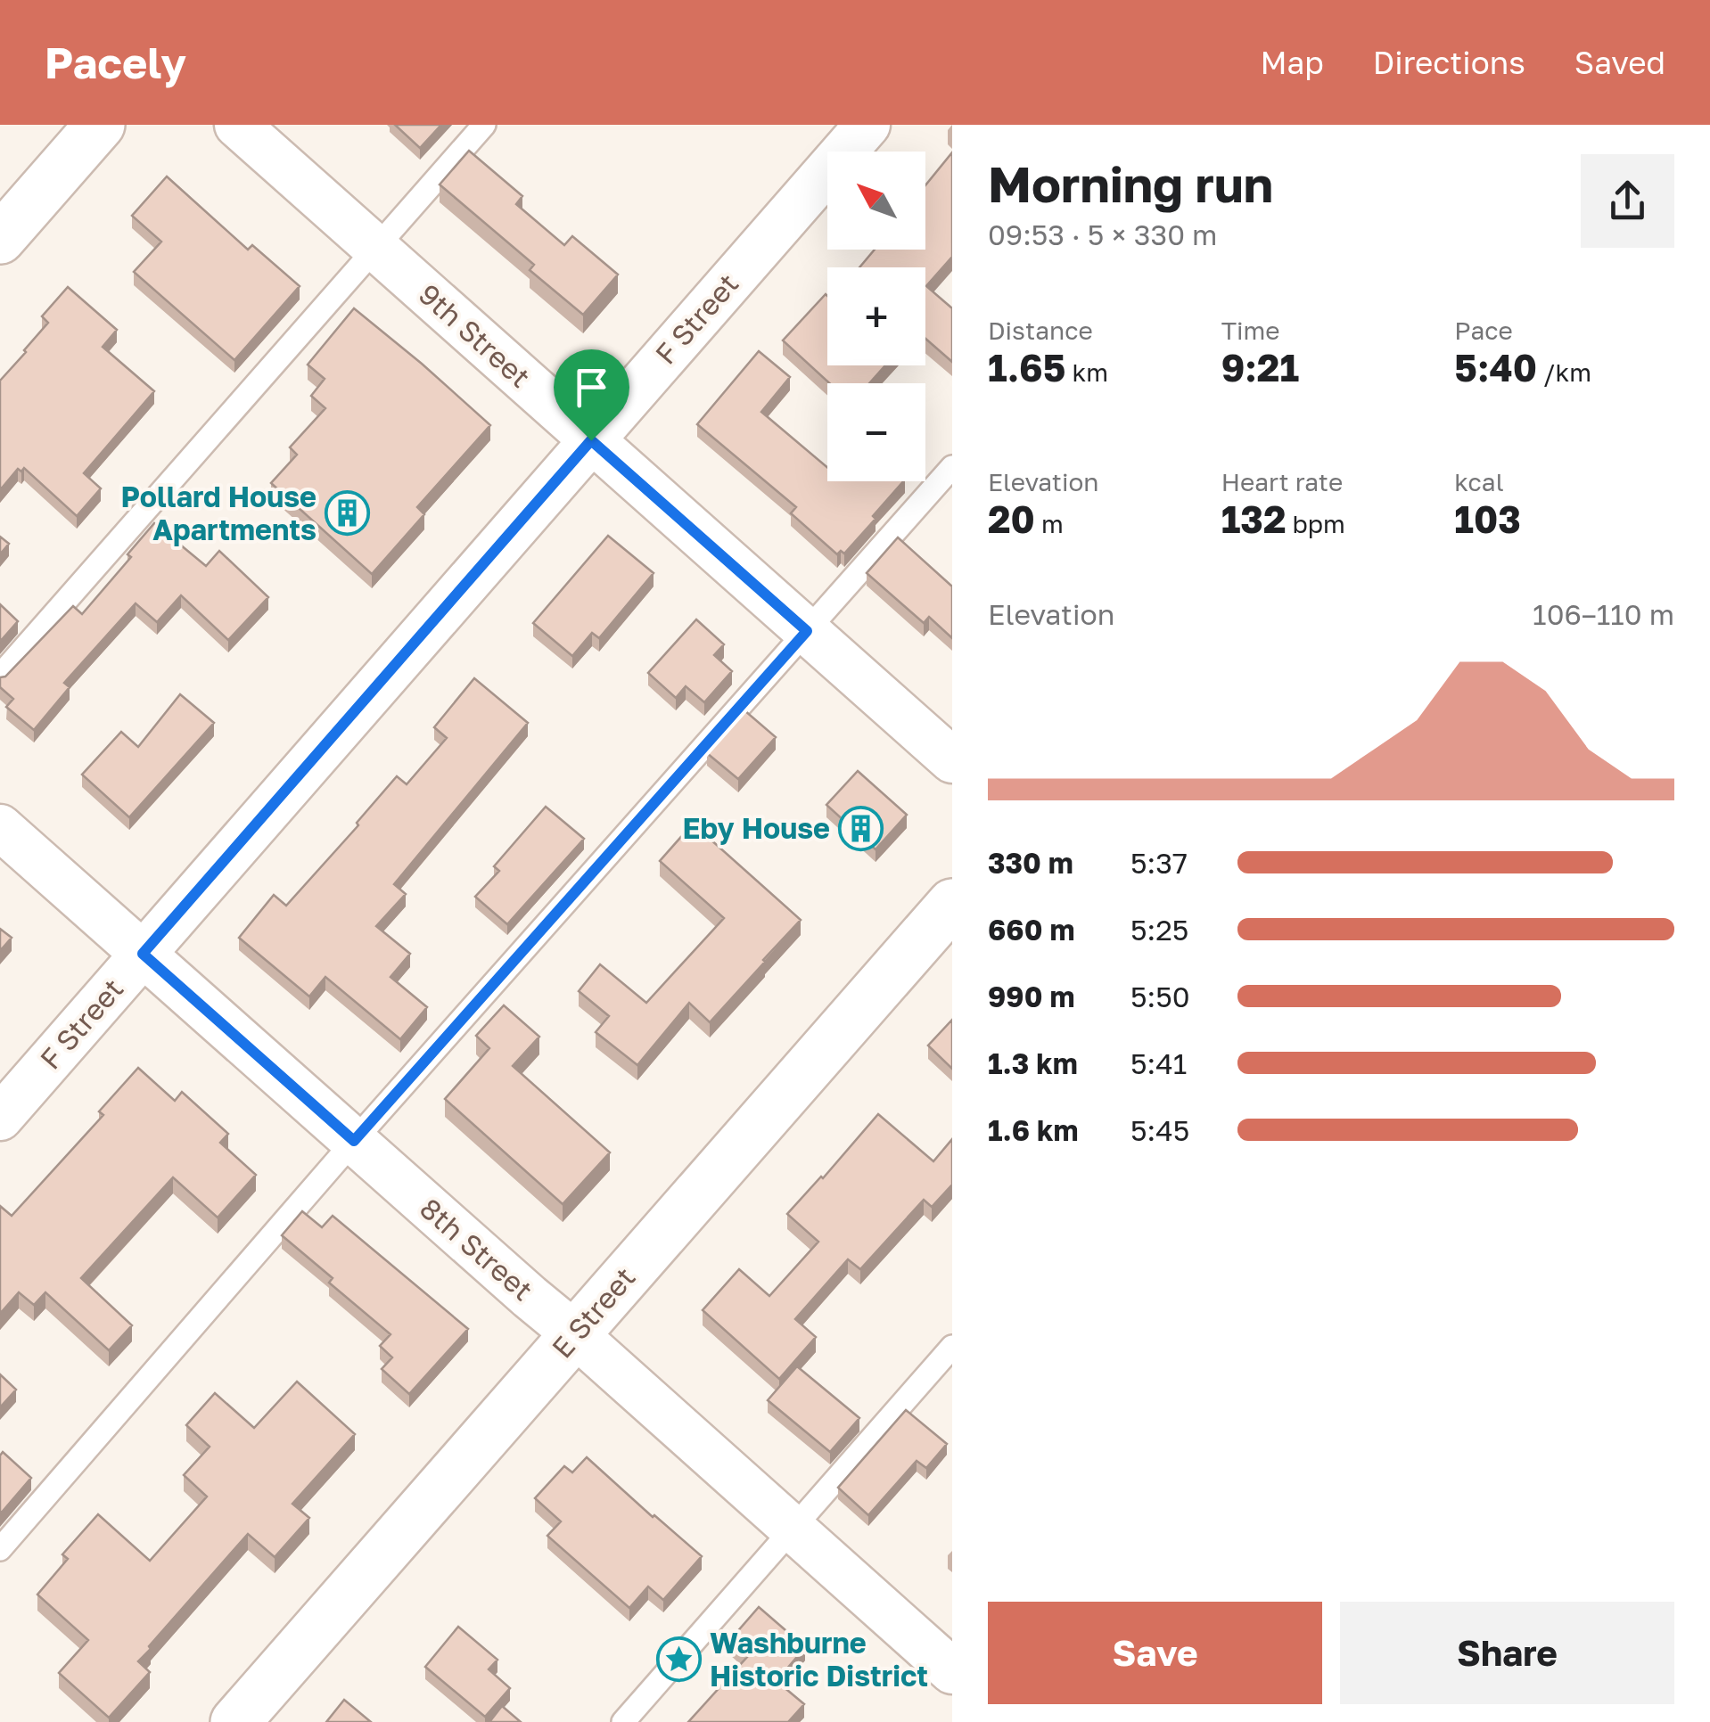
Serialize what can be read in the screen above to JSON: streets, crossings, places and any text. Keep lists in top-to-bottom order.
{
  "streets": {
    "street": [
      "F Street",
      "9th Street",
      "8th Street",
      "E Street"
    ]
  },
  "crossings": [
    ["F Street", "9th Street"],
    ["F Street", "8th Street"],
    ["8th Street", "E Street"]
  ],
  "places": {
    "building": ["Pollard House Apartments", "Eby House"],
    "place": ["Washburne Historic District"]
  },
  "north": "top left",
  "page": {
    "header": "Pacely",
    "nav": ["Map", "Directions", "Saved"],
    "heading": ["Morning run", "09:53 · 5 × 330 m"],
    "map_buttons": ["+", "−"],
    "stats": [
      ["Distance", "1.65 km"],
      ["Time", "9:21"],
      ["Pace", "5:40 /km"],
      ["Elevation", "20 m"],
      ["Heart rate", "132 bpm"],
      ["kcal", "103"]
    ],
    "chart": ["Elevation", "106–110 m"],
    "list": [
      {
        "name": "330 m",
        "note": "5:37"
      },
      {
        "name": "660 m",
        "note": "5:25"
      },
      {
        "name": "990 m",
        "note": "5:50"
      },
      {
        "name": "1.3 km",
        "note": "5:41"
      },
      {
        "name": "1.6 km",
        "note": "5:45"
      }
    ],
    "buttons": ["Save", "Share"]
  }
}
